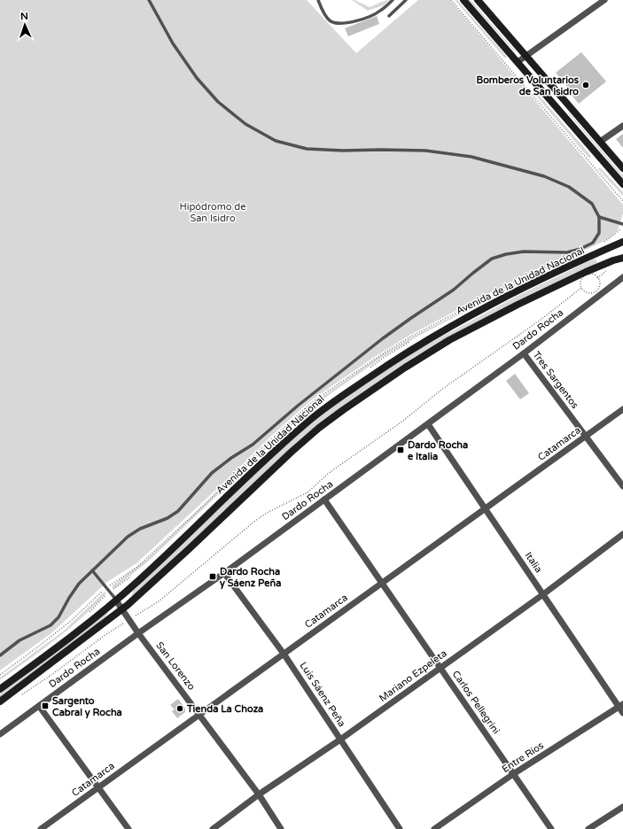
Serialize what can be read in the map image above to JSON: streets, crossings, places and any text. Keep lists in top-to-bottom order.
{
  "streets": {
    "main road": ["Avenida de la Unidad Nacional"],
    "street": [
      "Dardo Rocha",
      "Tres Sargentos",
      "Catamarca",
      "Italia",
      "San Lorenzo",
      "Mariano Ezpeleta",
      "Luis Sáenz Peña",
      "Carlos Pellegrini",
      "Entre Ríos"
    ]
  },
  "crossings": [
    ["Avenida de la Unidad Nacional", "San Lorenzo"],
    ["Dardo Rocha", "Tres Sargentos"],
    ["Dardo Rocha", "Italia"],
    ["Dardo Rocha", "San Lorenzo"],
    ["Dardo Rocha", "Luis Sáenz Peña"],
    ["Dardo Rocha", "Carlos Pellegrini"],
    ["Tres Sargentos", "Catamarca"],
    ["Catamarca", "Italia"],
    ["Catamarca", "San Lorenzo"],
    ["Catamarca", "Luis Sáenz Peña"],
    ["Catamarca", "Carlos Pellegrini"],
    ["Italia", "Mariano Ezpeleta"],
    ["Italia", "Entre Ríos"],
    ["San Lorenzo", "Mariano Ezpeleta"],
    ["Mariano Ezpeleta", "Luis Sáenz Peña"],
    ["Mariano Ezpeleta", "Carlos Pellegrini"],
    ["Carlos Pellegrini", "Entre Ríos"]
  ],
  "parks": ["Hipódromo de San Isidro"],
  "places": {
    "other": ["Bomberos Voluntarios de San Isidro", "Tienda La Choza"],
    "transit": ["Dardo Rocha e Italia", "Dardo Rocha y Sáenz Peña", "Sargento Cabral y Rocha"]
  },
  "north": "top"
}
